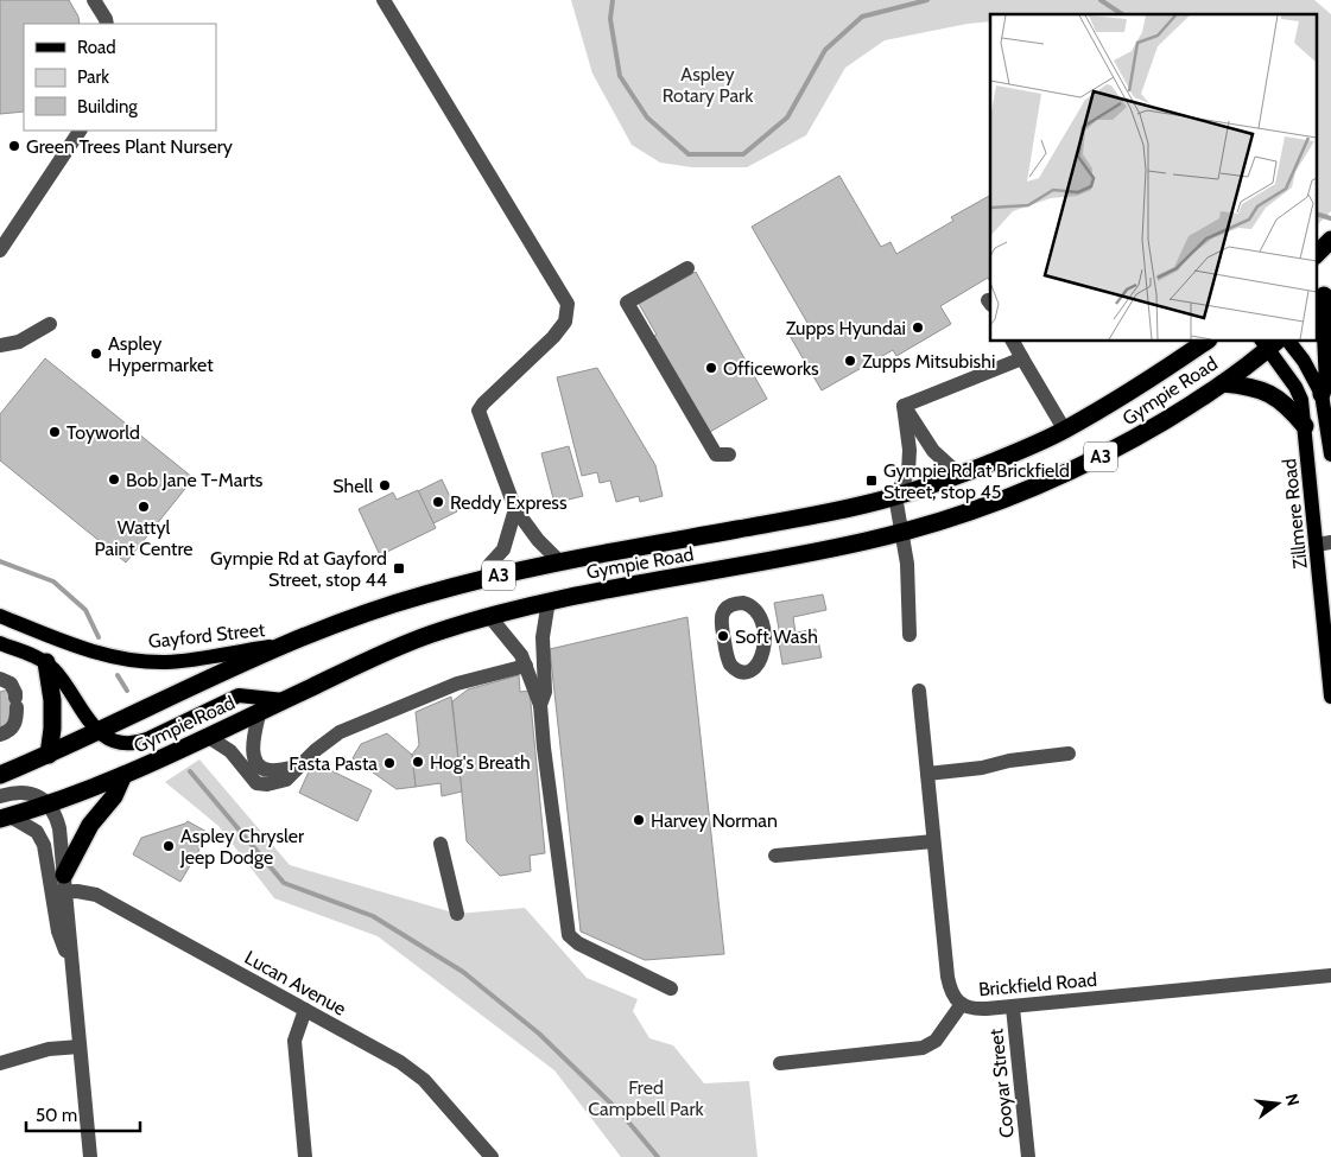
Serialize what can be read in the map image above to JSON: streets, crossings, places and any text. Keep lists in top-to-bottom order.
{
  "streets": {
    "highway": ["Gympie Road", "A3"],
    "main road": ["Zillmere Road", "Gayford Street"],
    "street": ["Lucan Avenue", "Brickfield Road", "Cooyar Street"]
  },
  "crossings": [
    ["Gympie Road", "Zillmere Road"],
    ["Gympie Road", "Gayford Street"],
    ["Brickfield Road", "Cooyar Street"]
  ],
  "parks": ["Aspley Rotary Park", "Fred Campbell Park"],
  "places": {
    "other": [
      "Green Trees Plant Nursery",
      "Zupps Hyundai",
      "Aspley Hypermarket",
      "Zupps Mitsubishi",
      "Officeworks",
      "Toyworld",
      "Bob Jane T-Marts",
      "Shell",
      "Reddy Express",
      "Wattyl Paint Centre",
      "Soft Wash",
      "Hog's Breath",
      "Fasta Pasta",
      "Harvey Norman",
      "Aspley Chrysler Jeep Dodge"
    ],
    "transit": ["Gympie Rd at Brickfield Street, stop 45", "Gympie Rd at Gayford Street, stop 44"]
  },
  "legend": ["Road", "Park", "Building"],
  "scale_bar": "50 m",
  "north": "right"
}
